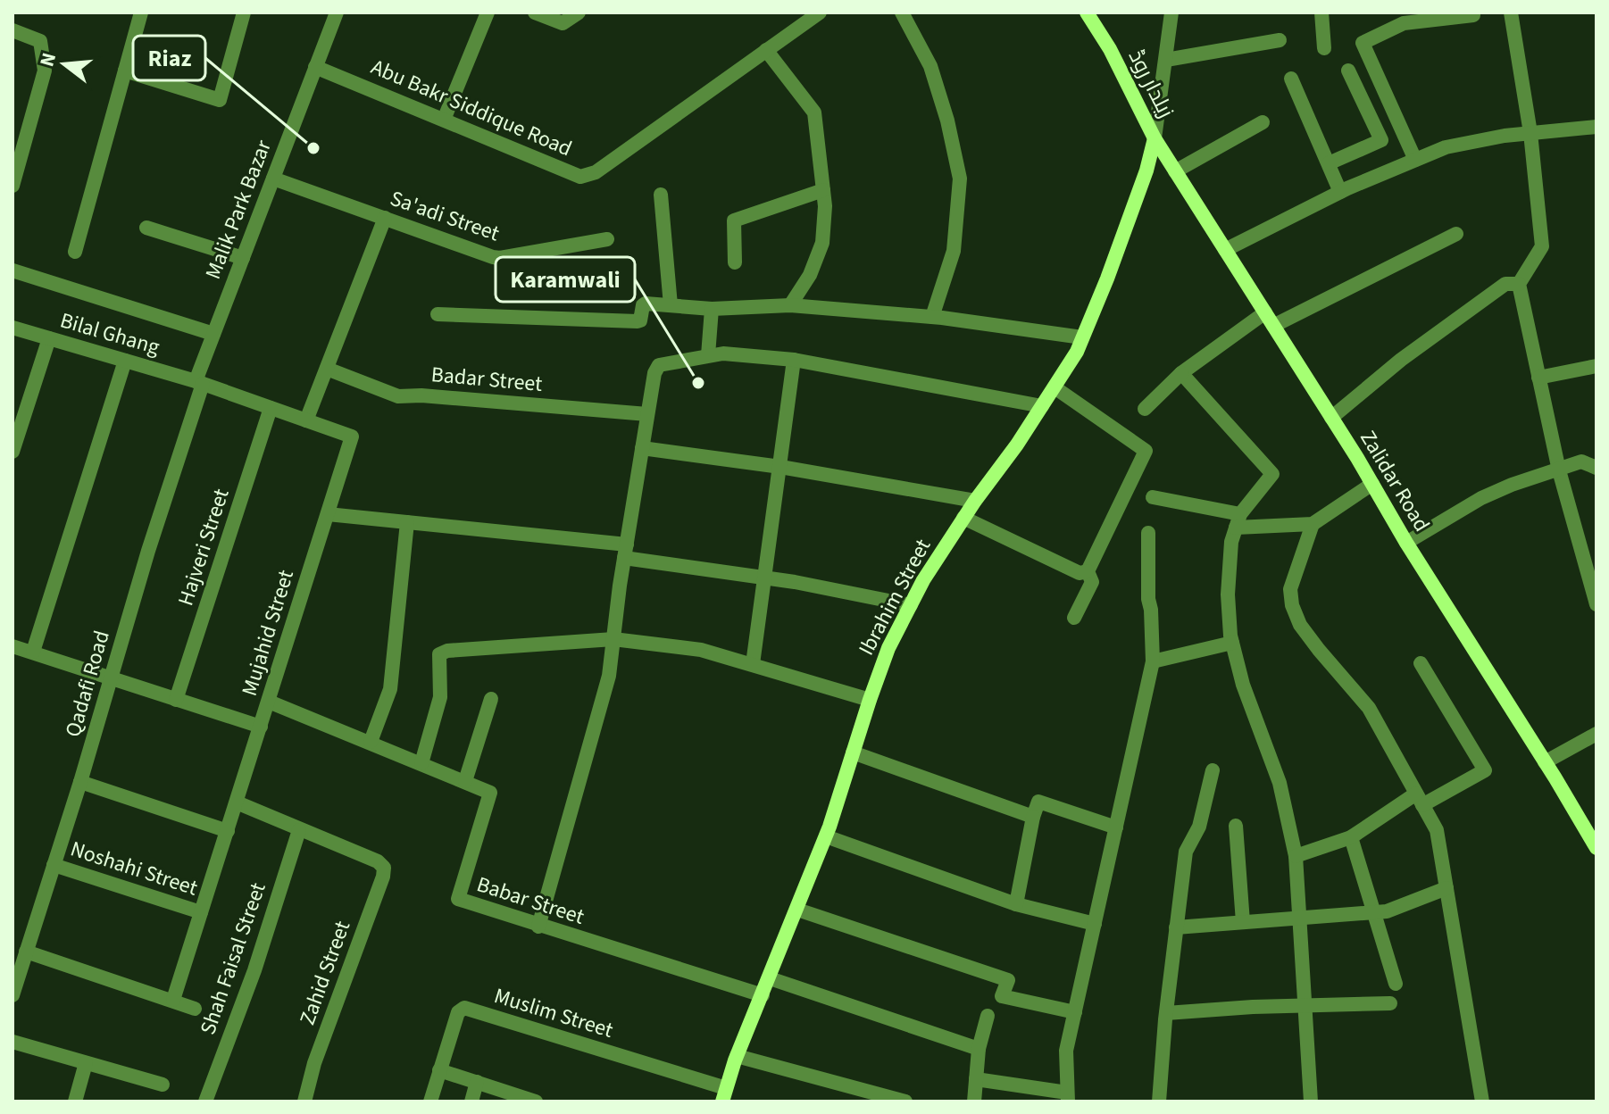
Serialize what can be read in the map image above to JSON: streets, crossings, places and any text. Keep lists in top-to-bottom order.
{
  "streets": {
    "main road": ["زیلدار روڈ", "Zalidar Road", "Ibrahim Street"],
    "street": [
      "Abu Bakr Siddique Road",
      "Malik Park Bazar",
      "Sa'adi Street",
      "Bilal Ghang",
      "Badar Street",
      "Hajveri Street",
      "Mujahid Street",
      "Qadafi Road",
      "Noshahi Street",
      "Babar Street",
      "Shah Faisal Street",
      "Zahid Street",
      "Muslim Street"
    ]
  },
  "crossings": [
    ["زیلدار روڈ", "Zalidar Road"],
    ["زیلدار روڈ", "Ibrahim Street"],
    ["Abu Bakr Siddique Road", "Malik Park Bazar"],
    ["Malik Park Bazar", "Sa'adi Street"],
    ["Malik Park Bazar", "Bilal Ghang"],
    ["Malik Park Bazar", "Mujahid Street"],
    ["Malik Park Bazar", "Qadafi Road"],
    ["Bilal Ghang", "Mujahid Street"],
    ["Bilal Ghang", "Qadafi Road"],
    ["Zalidar Road", "Ibrahim Street"],
    ["Hajveri Street", "Mujahid Street"],
    ["Ibrahim Street", "Babar Street"],
    ["Ibrahim Street", "Muslim Street"],
    ["Mujahid Street", "Qadafi Road"],
    ["Mujahid Street", "Noshahi Street"],
    ["Mujahid Street", "Babar Street"],
    ["Qadafi Road", "Noshahi Street"],
    ["Shah Faisal Street", "Zahid Street"]
  ],
  "places": ["Riaz", "Karamwali"],
  "north": "left"
}
